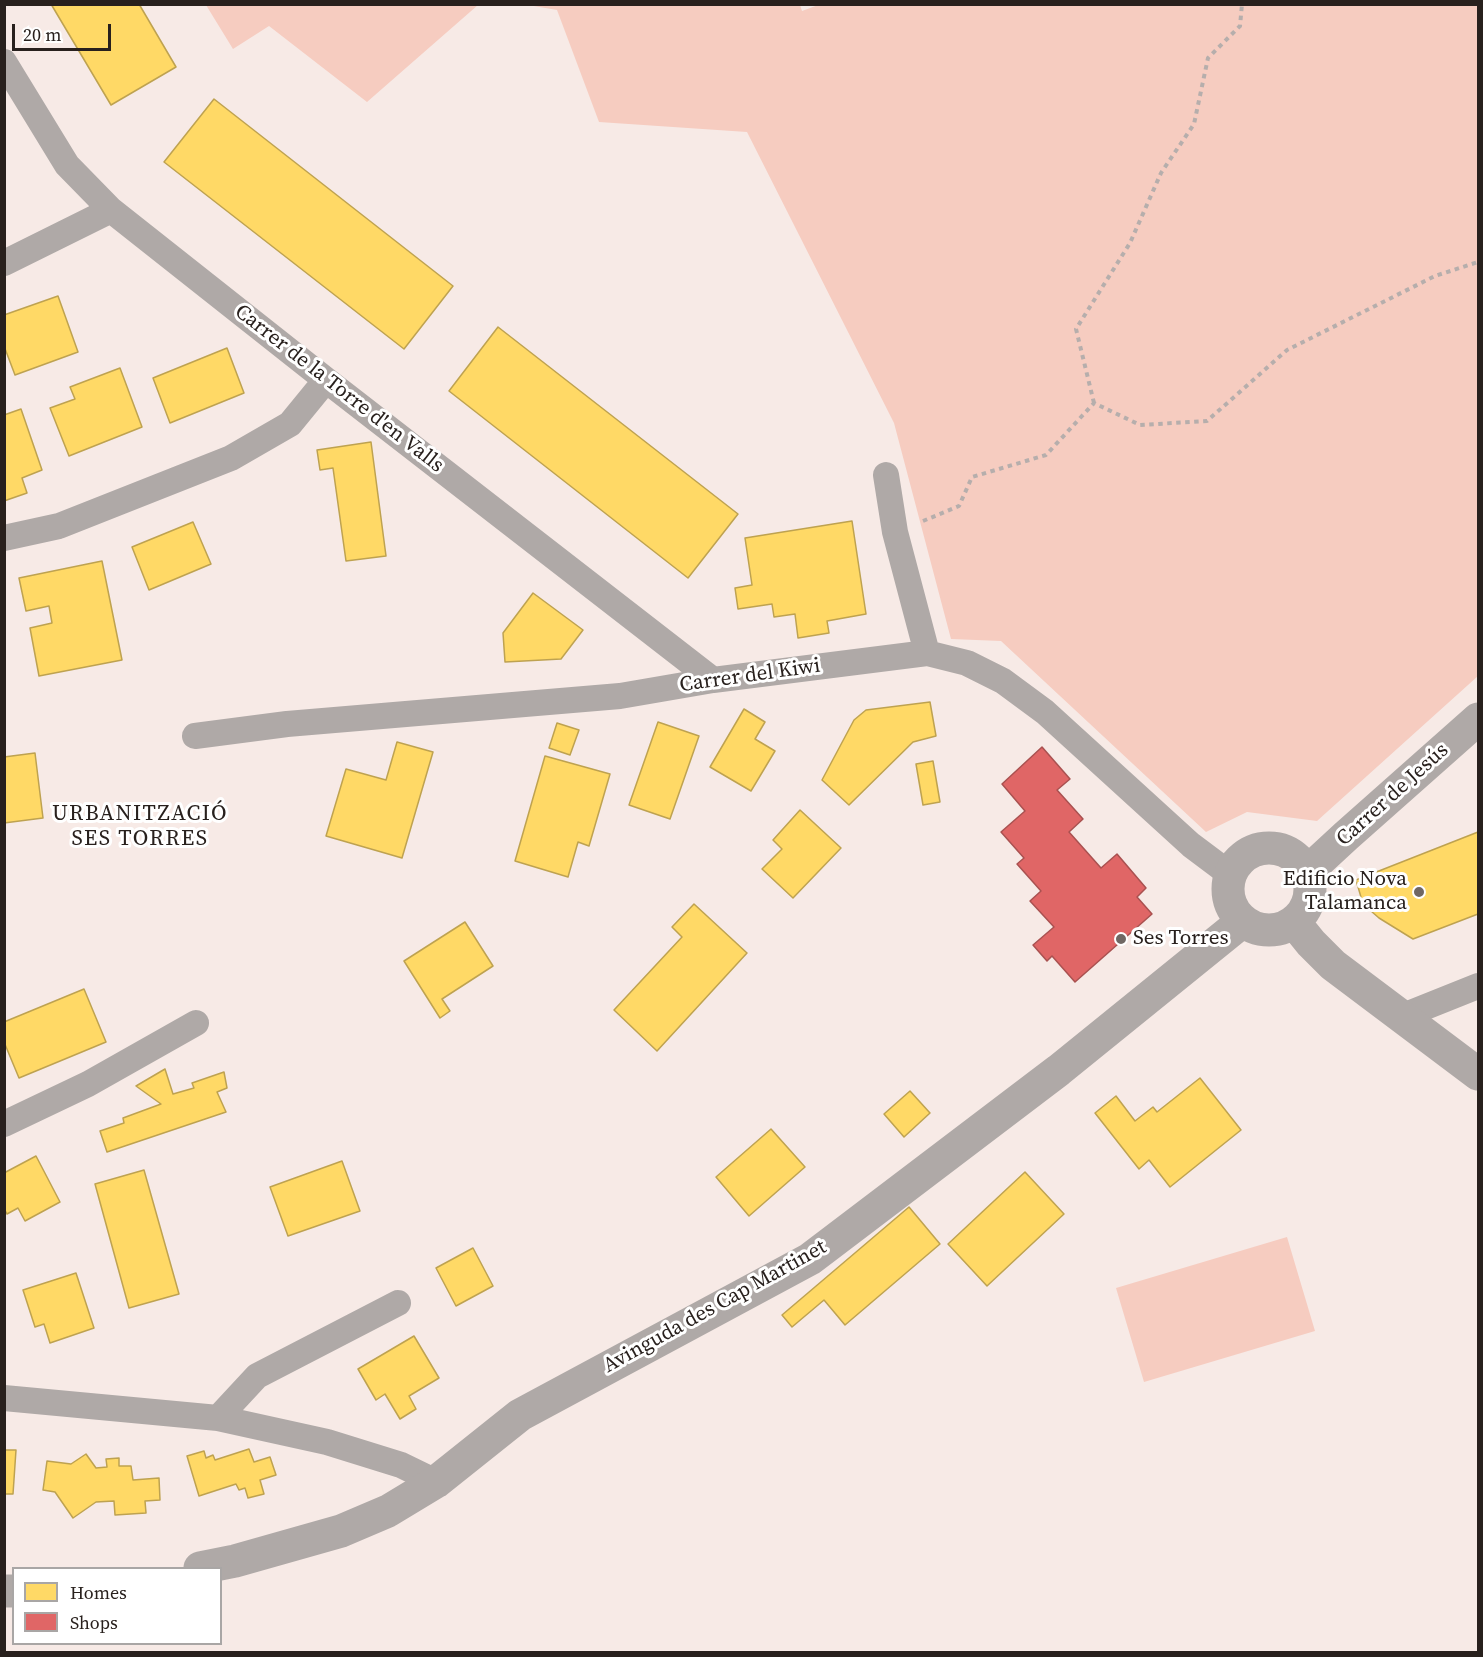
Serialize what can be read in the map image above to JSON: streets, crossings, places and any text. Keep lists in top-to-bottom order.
{
  "streets": {
    "street": [
      "Carrer de la Torre d'en Valls",
      "Carrer del Kiwi",
      "Carrer de Jesús",
      "Avinguda des Cap Martinet"
    ]
  },
  "crossings": [
    ["Carrer de la Torre d'en Valls", "Carrer del Kiwi"],
    ["Carrer del Kiwi", "Carrer de Jesús"],
    ["Carrer del Kiwi", "Avinguda des Cap Martinet"],
    ["Carrer de Jesús", "Avinguda des Cap Martinet"]
  ],
  "districts": ["URBANITZACIÓ SES TORRES"],
  "places": ["Edificio Nova Talamanca", "Ses Torres"],
  "legend": ["Homes", "Shops"],
  "scale_bar": "20 m"
}
